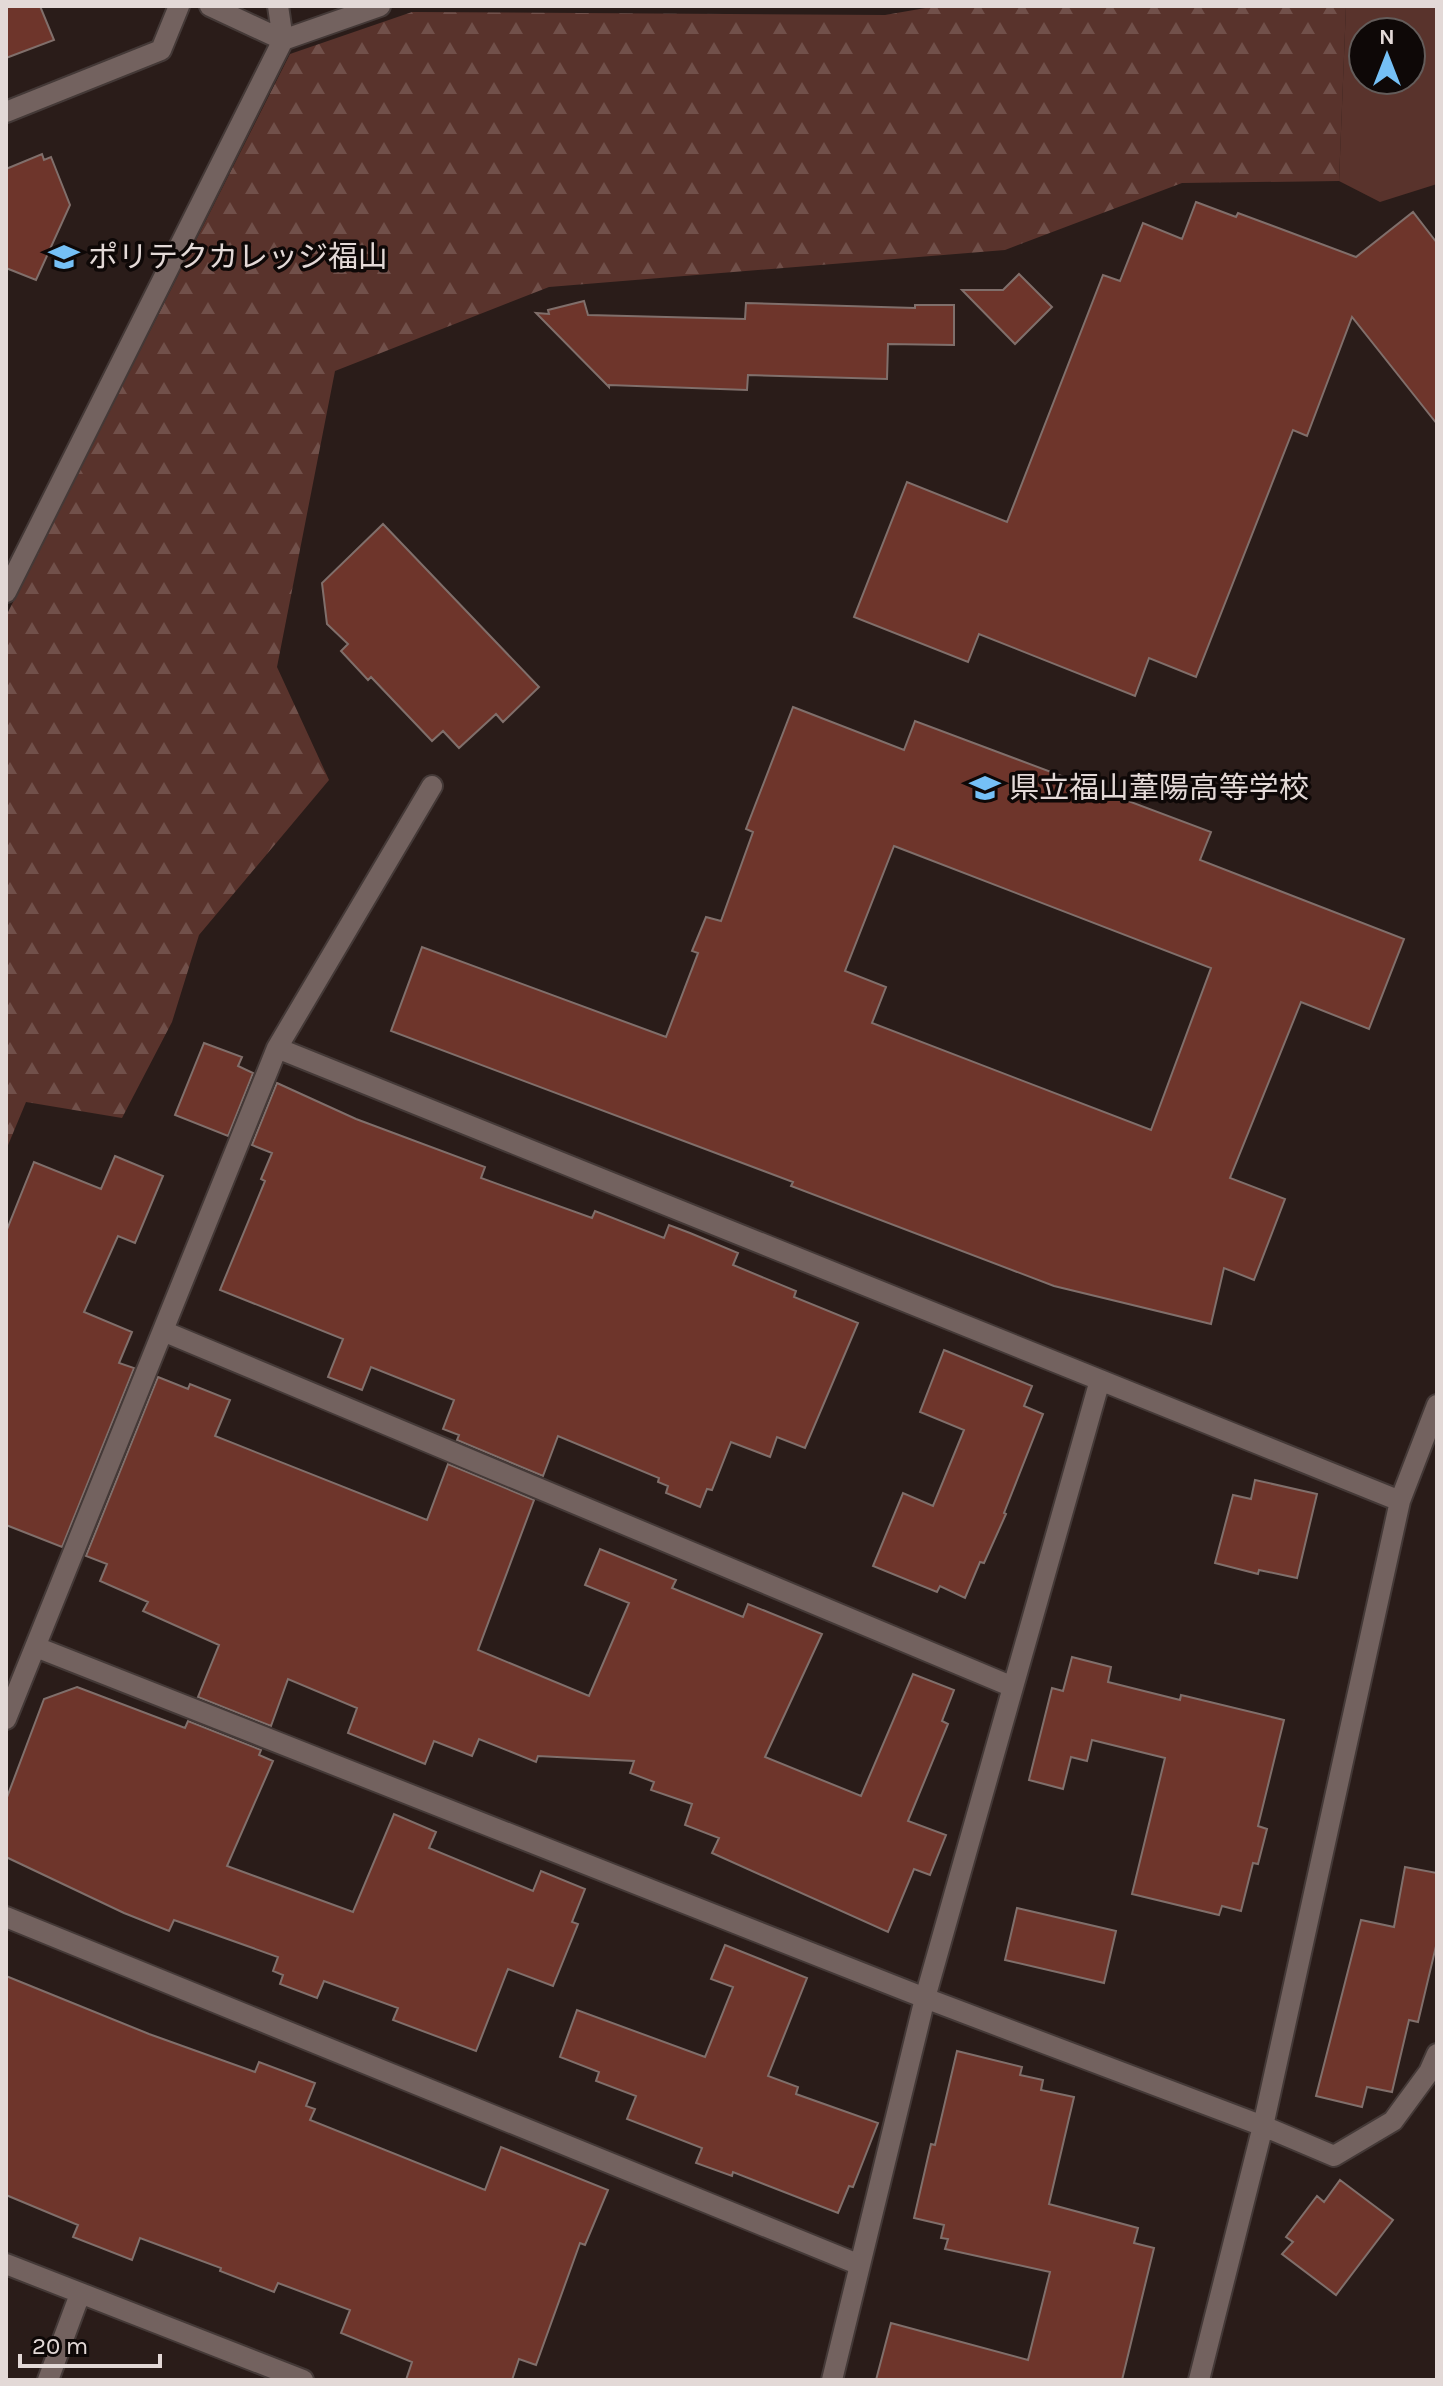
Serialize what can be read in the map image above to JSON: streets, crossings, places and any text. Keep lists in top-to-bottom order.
{
  "places": {
    "school or university": ["ポリテクカレッジ福山", "県立福山葦陽高等学校"]
  },
  "scale_bar": "20 m",
  "north": "top"
}
